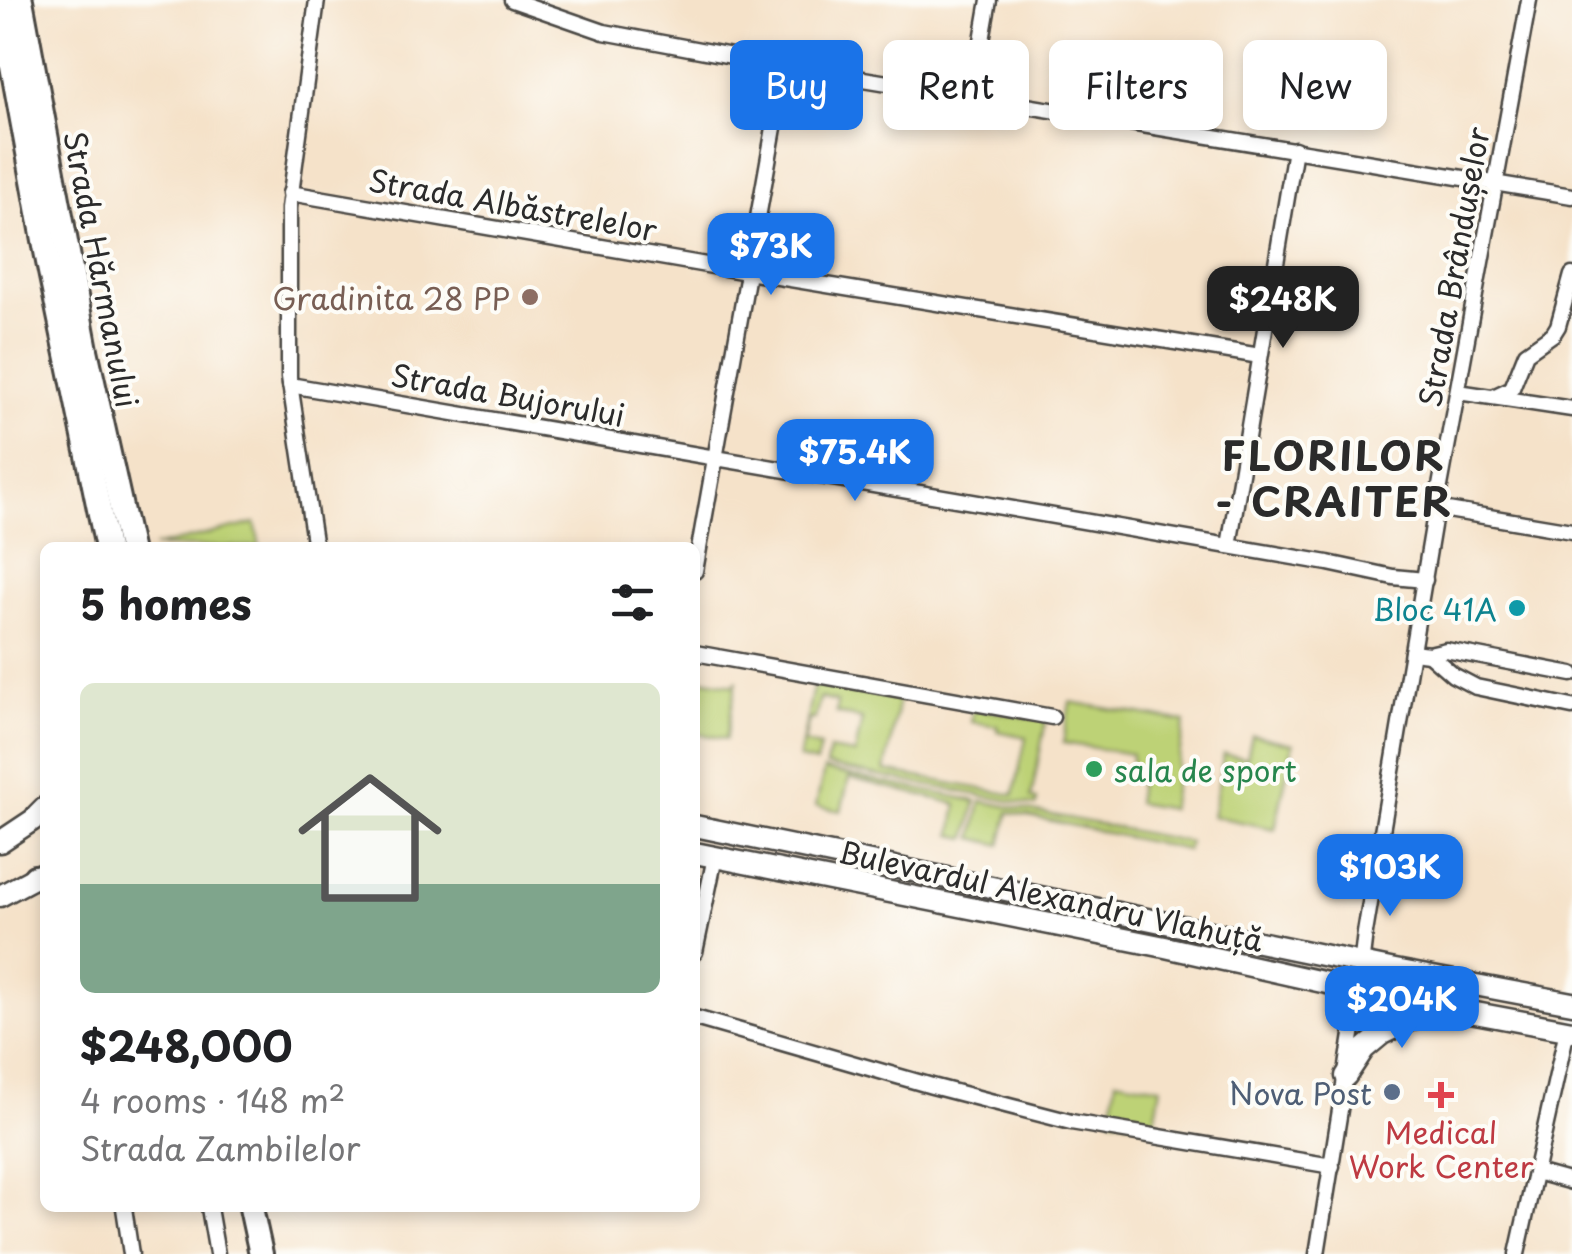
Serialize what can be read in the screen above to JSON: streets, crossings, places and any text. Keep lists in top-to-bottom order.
{
  "streets": {
    "main road": ["Strada Hărmanului", "Bulevardul Alexandru Vlahuță"],
    "street": ["Strada Albăstrelelor", "Strada Brândușelor", "Strada Bujorului"]
  },
  "crossings": [
    ["Strada Brândușelor", "Strada Bujorului"],
    ["Strada Brândușelor", "Bulevardul Alexandru Vlahuță"]
  ],
  "districts": ["FLORILOR - CRAITER"],
  "places": {
    "other": [
      "Gradinita 28 PP",
      "Bloc 41A",
      "sala de sport",
      "Nova Post"
    ],
    "health": ["Medical Work Center"]
  },
  "page": {
    "chip": [
      "Buy",
      "Rent",
      "Filters",
      "New"
    ],
    "price": [
      "$73K",
      "$248K",
      "$75.4K",
      "$103K",
      "$204K"
    ],
    "heading": "5 homes",
    "list": [
      {
        "name": "$248,000",
        "note": "4 rooms · 148 m² · Strada Zambilelor"
      }
    ]
  }
}
